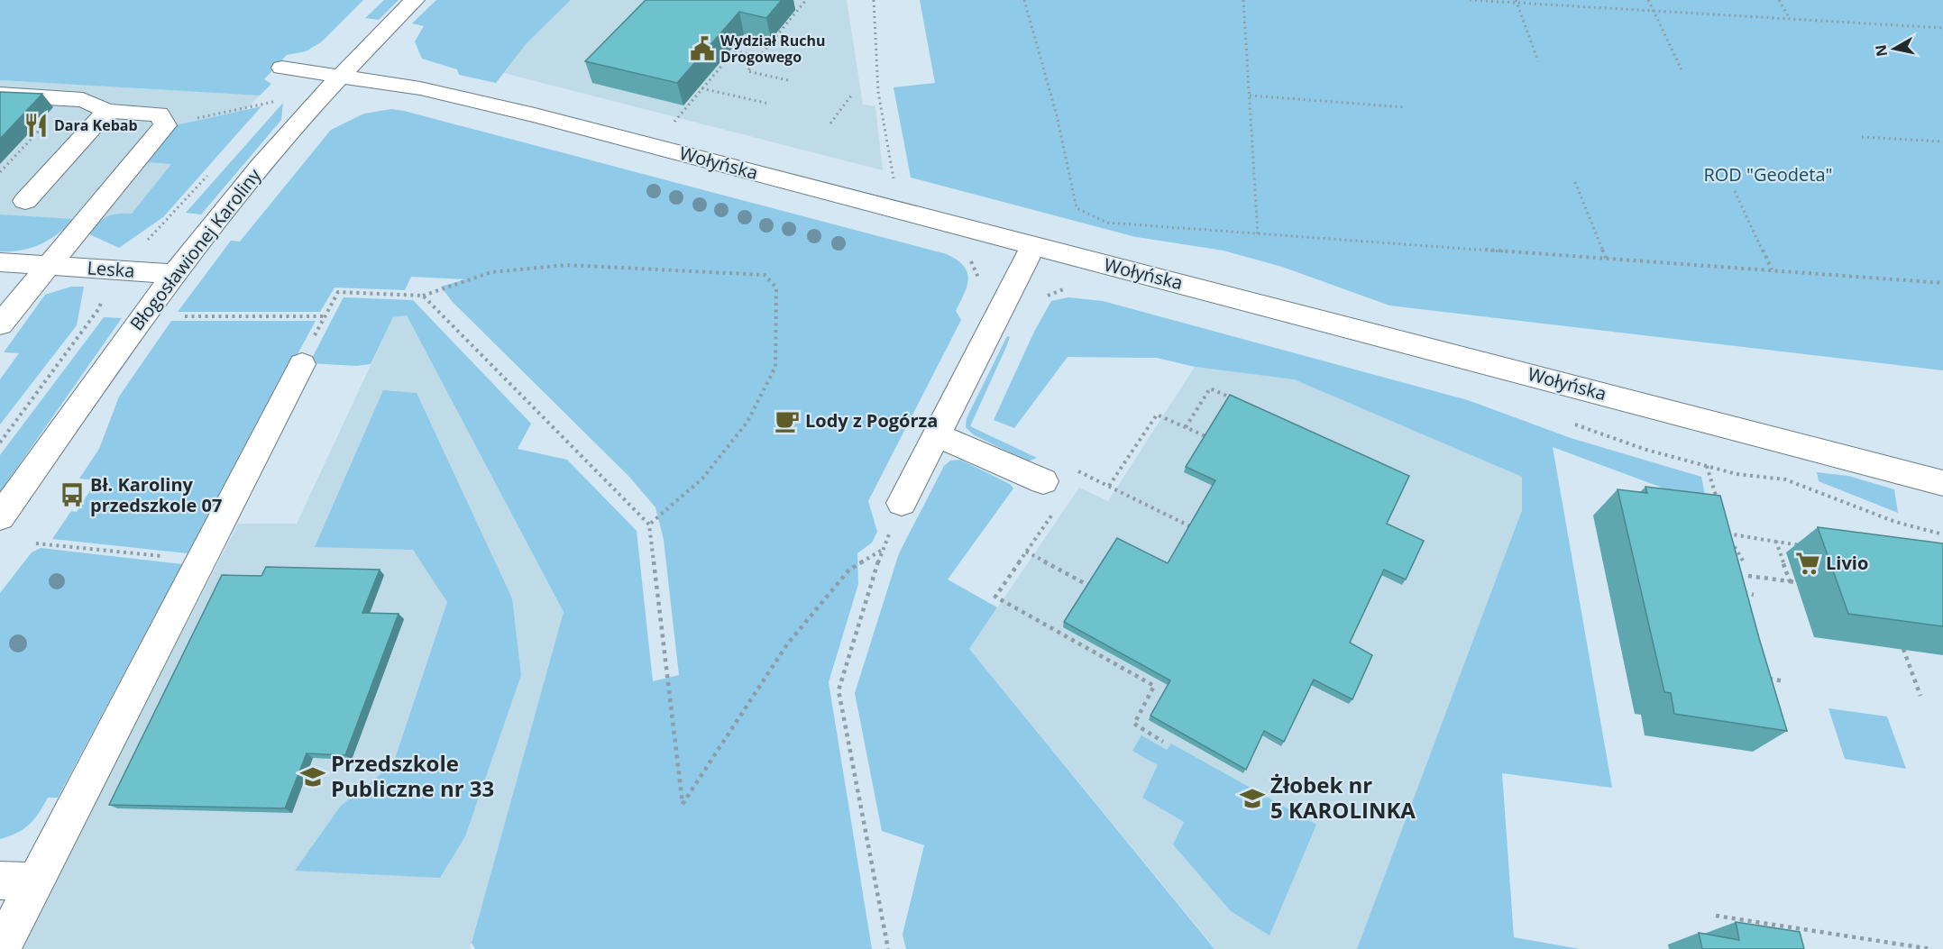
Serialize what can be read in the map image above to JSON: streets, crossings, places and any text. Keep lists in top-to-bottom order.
{
  "streets": {
    "street": ["Wołyńska", "Błogosławionej Karoliny", "Leska"]
  },
  "crossings": [
    ["Wołyńska", "Błogosławionej Karoliny"],
    ["Błogosławionej Karoliny", "Leska"]
  ],
  "parks": ["ROD \"Geodeta\""],
  "places": {
    "public building": ["Wydział Ruchu Drogowego"],
    "restaurant": ["Dara Kebab"],
    "cafe": ["Lody z Pogórza"],
    "bus stop": ["Bł. Karoliny przedszkole 07"],
    "supermarket": ["Livio"],
    "school or university": ["Przedszkole Publiczne nr 33", "Żłobek nr 5 KAROLINKA"]
  },
  "north": "left"
}
